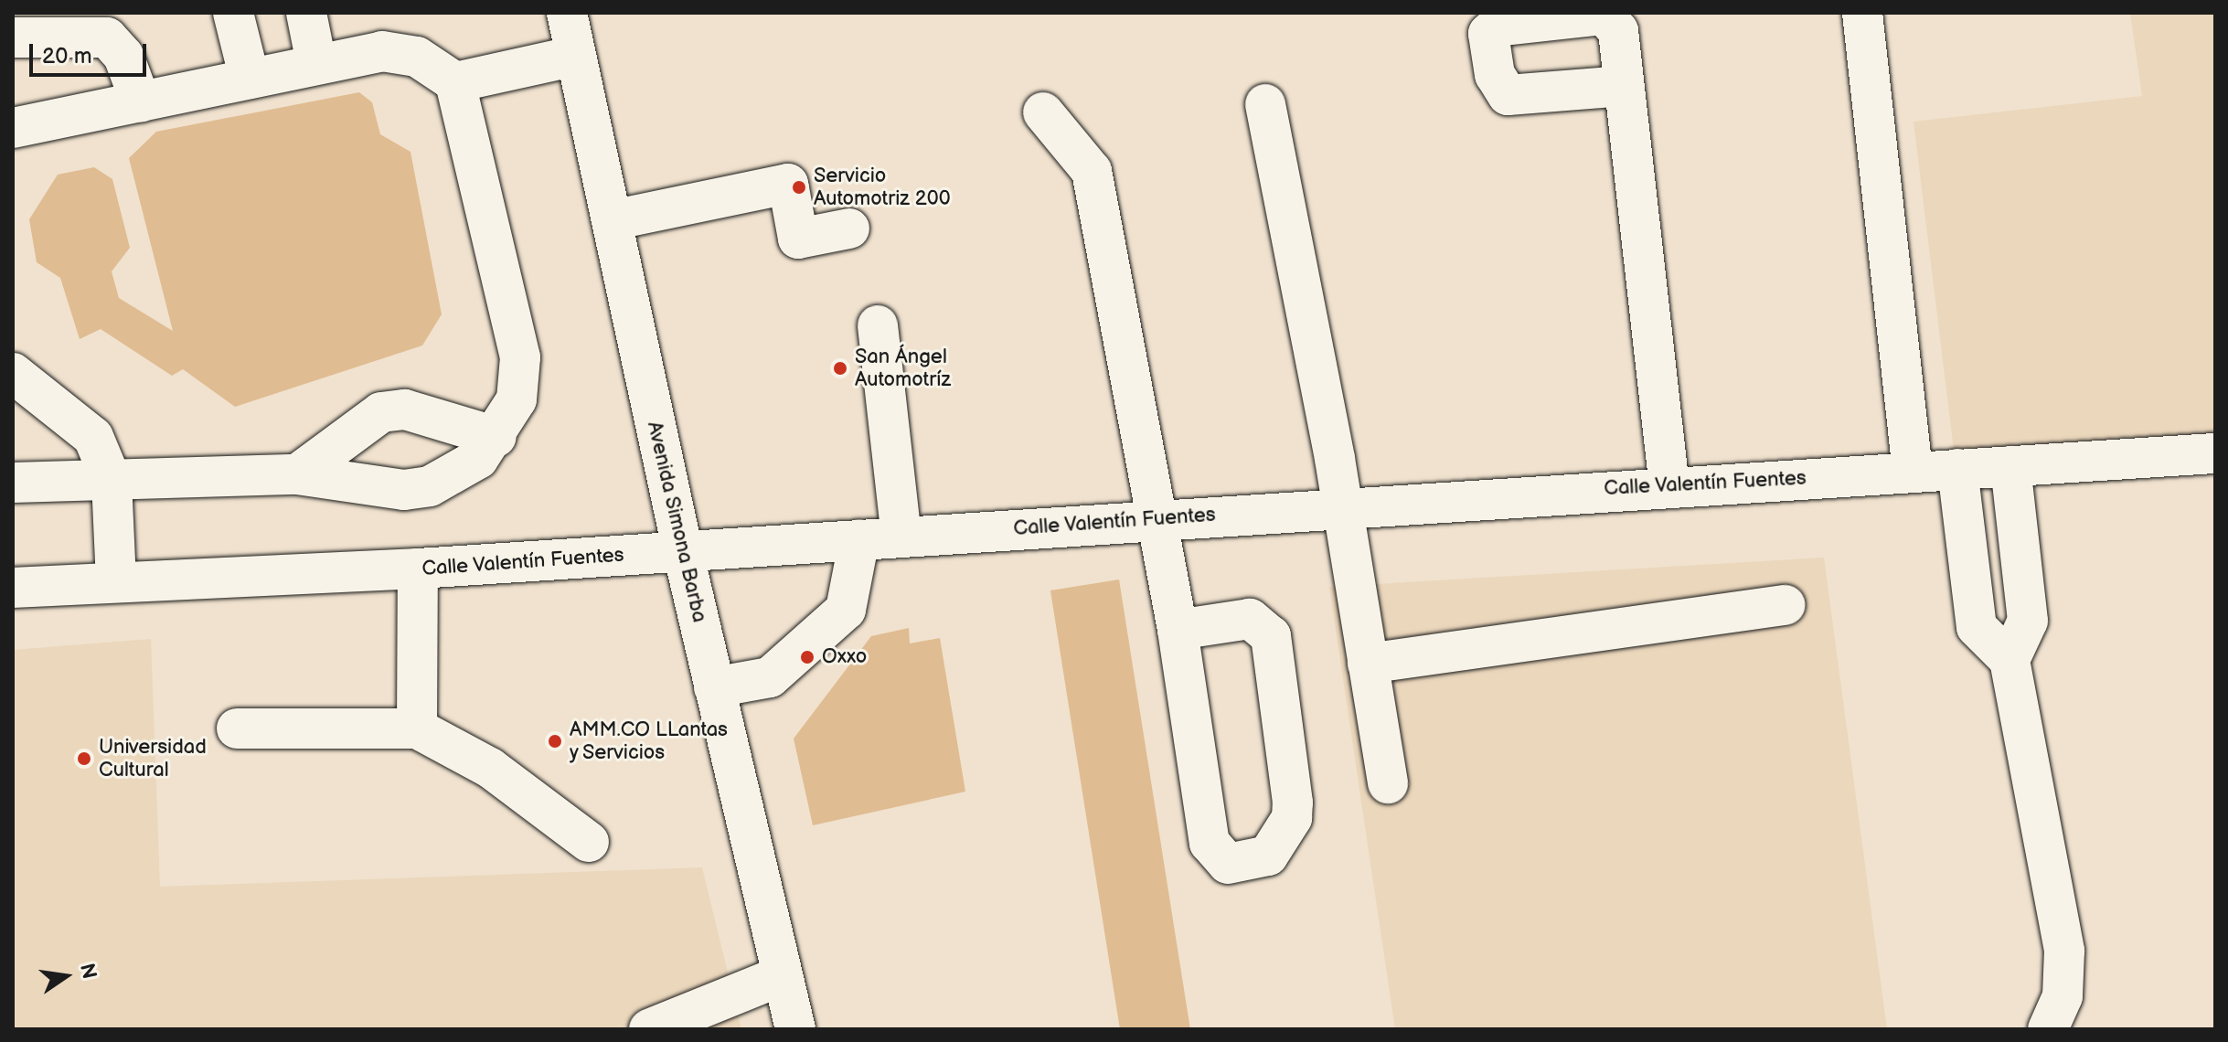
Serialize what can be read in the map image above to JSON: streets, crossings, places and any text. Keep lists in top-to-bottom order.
{
  "streets": {
    "street": ["Calle Valentín Fuentes", "Avenida Simona Barba"]
  },
  "crossings": [
    ["Calle Valentín Fuentes", "Avenida Simona Barba"]
  ],
  "places": [
    "Servicio Automotriz 200",
    "San Ángel Automotríz",
    "Oxxo",
    "AMM.CO LLantas y Servicios",
    "Universidad Cultural"
  ],
  "scale_bar": "20 m",
  "north": "right"
}
